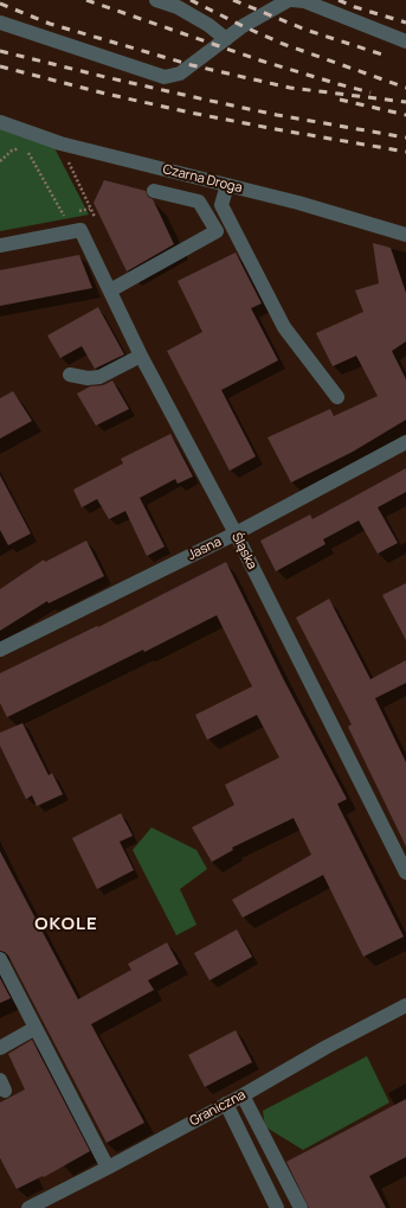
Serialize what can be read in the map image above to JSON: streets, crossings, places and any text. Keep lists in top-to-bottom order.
{
  "streets": {
    "street": [
      "Czarna Droga",
      "Jasna",
      "Śląska",
      "Graniczna"
    ]
  },
  "crossings": [
    ["Jasna", "Śląska"]
  ],
  "districts": ["OKOLE"]
}
